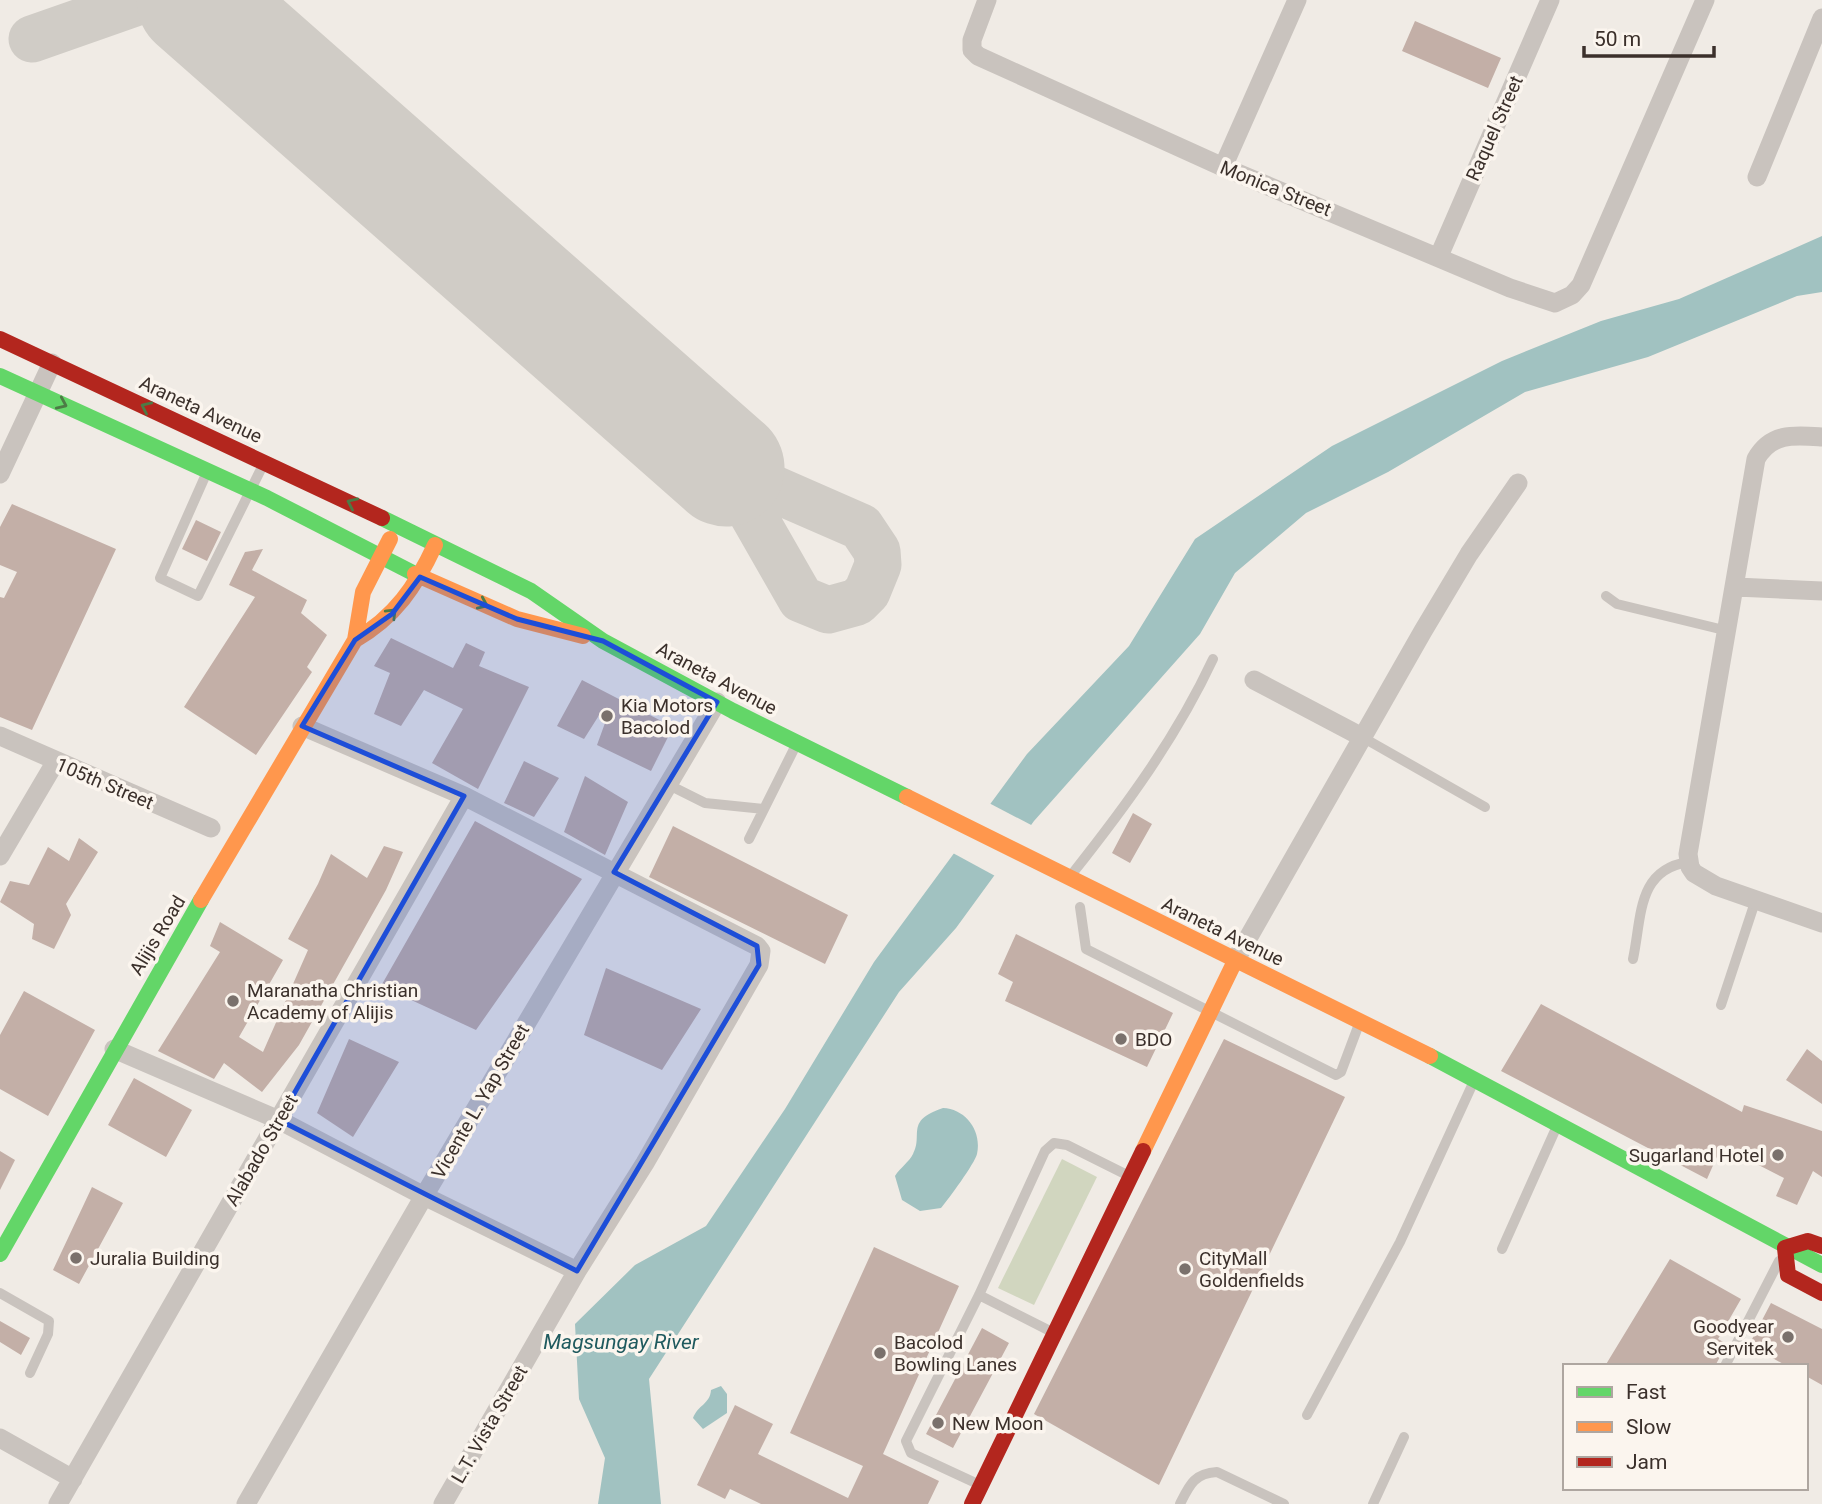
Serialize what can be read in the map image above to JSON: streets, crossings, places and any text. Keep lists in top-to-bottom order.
{
  "streets": {
    "main road": ["Araneta Avenue", "Alijis Road"],
    "street": [
      "Raquel Street",
      "Monica Street",
      "105th Street",
      "Vicente L. Yap Street",
      "Alabado Street",
      "L.T. Vista Street"
    ]
  },
  "crossings": [
    ["Raquel Street", "Monica Street"],
    ["Araneta Avenue", "Alijis Road"],
    ["Araneta Avenue", "Vicente L. Yap Street"],
    ["Vicente L. Yap Street", "L.T. Vista Street"]
  ],
  "water": ["Magsungay River"],
  "places": [
    "Kia Motors Bacolod",
    "Maranatha Christian Academy of Alijis",
    "BDO",
    "Sugarland Hotel",
    "Juralia Building",
    "CityMall Goldenfields",
    "Goodyear Servitek",
    "Bacolod Bowling Lanes",
    "New Moon"
  ],
  "legend": ["Fast", "Slow", "Jam"],
  "scale_bar": "50 m"
}
